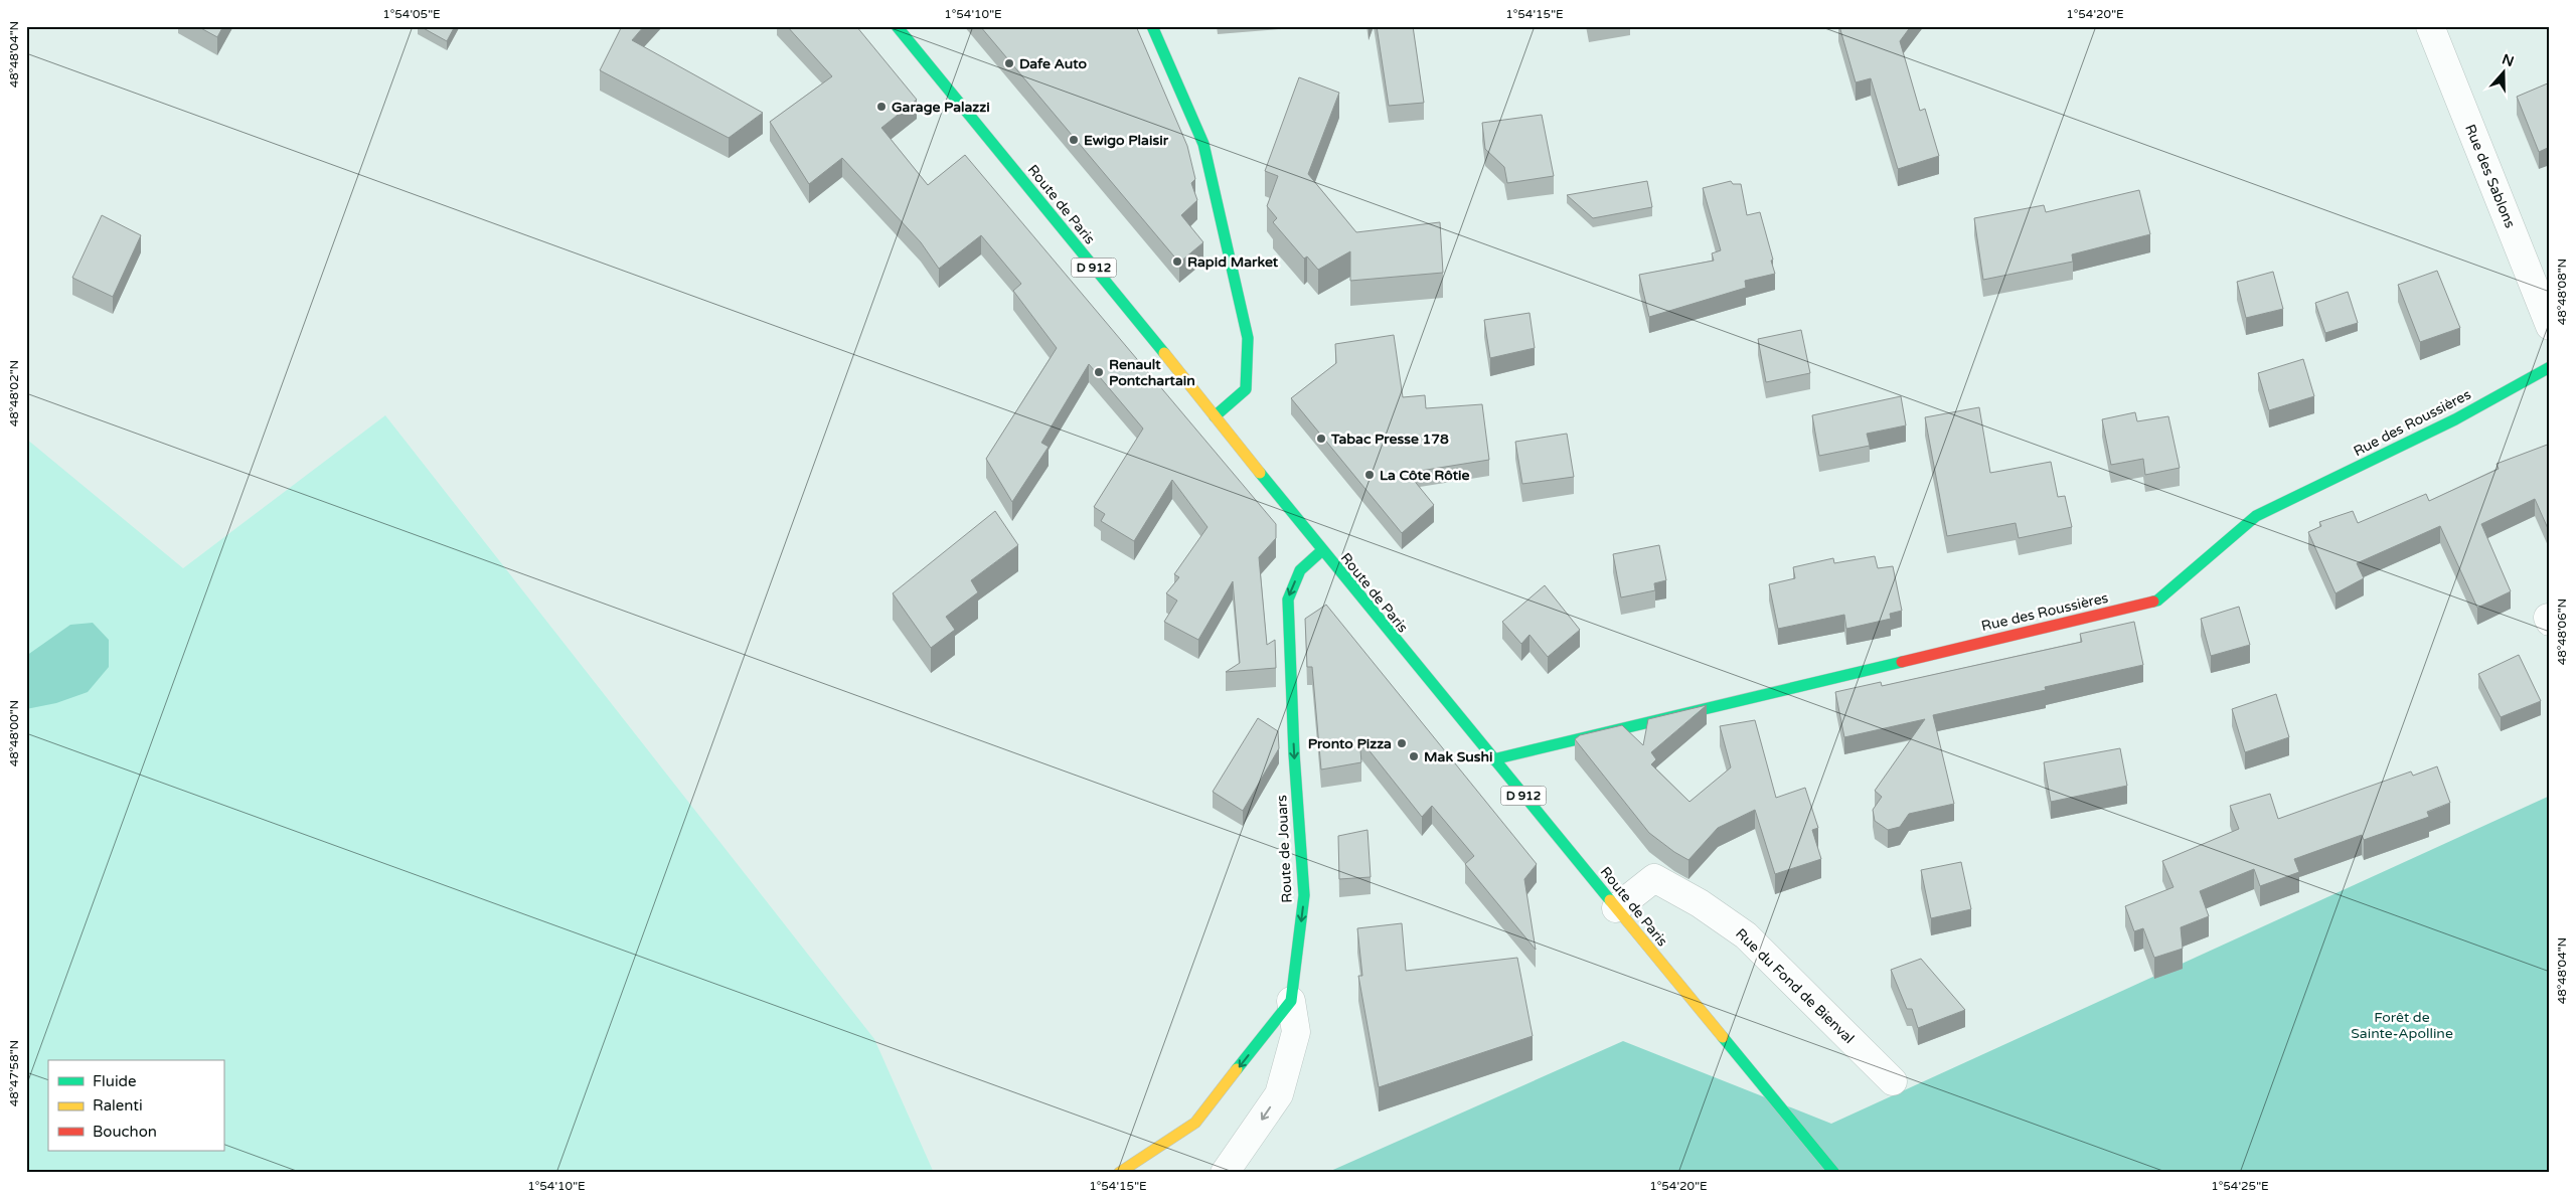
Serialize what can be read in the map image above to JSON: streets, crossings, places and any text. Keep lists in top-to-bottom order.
{
  "streets": {
    "street": [
      "Rue des Sablons",
      "Route de Paris",
      "D 912",
      "Rue des Roussières",
      "Route de Jouars",
      "Rue du Fond de Bienval"
    ]
  },
  "crossings": [
    ["Route de Paris", "Rue des Roussières"],
    ["Route de Paris", "Route de Jouars"],
    ["Route de Paris", "Rue du Fond de Bienval"]
  ],
  "one_way": ["Route de Jouars"],
  "parks": ["Forêt de Sainte-Apolline"],
  "places": [
    "Dafe Auto",
    "Garage Palazzi",
    "Ewigo Plaisir",
    "Rapid Market",
    "Renault Pontchartain",
    "Tabac Presse 178",
    "La Côte Rôtie",
    "Pronto Pizza",
    "Mak Sushi"
  ],
  "legend": ["Fluide", "Ralenti", "Bouchon"],
  "north": "top",
  "coordinates": [
    "1°54'05\"E",
    "1°54'10\"E",
    "1°54'15\"E",
    "1°54'20\"E",
    "48°48'04\"N",
    "48°48'08\"N",
    "48°48'02\"N",
    "48°48'06\"N",
    "48°48'00\"N",
    "48°47'58\"N",
    "1°54'25\"E"
  ]
}
